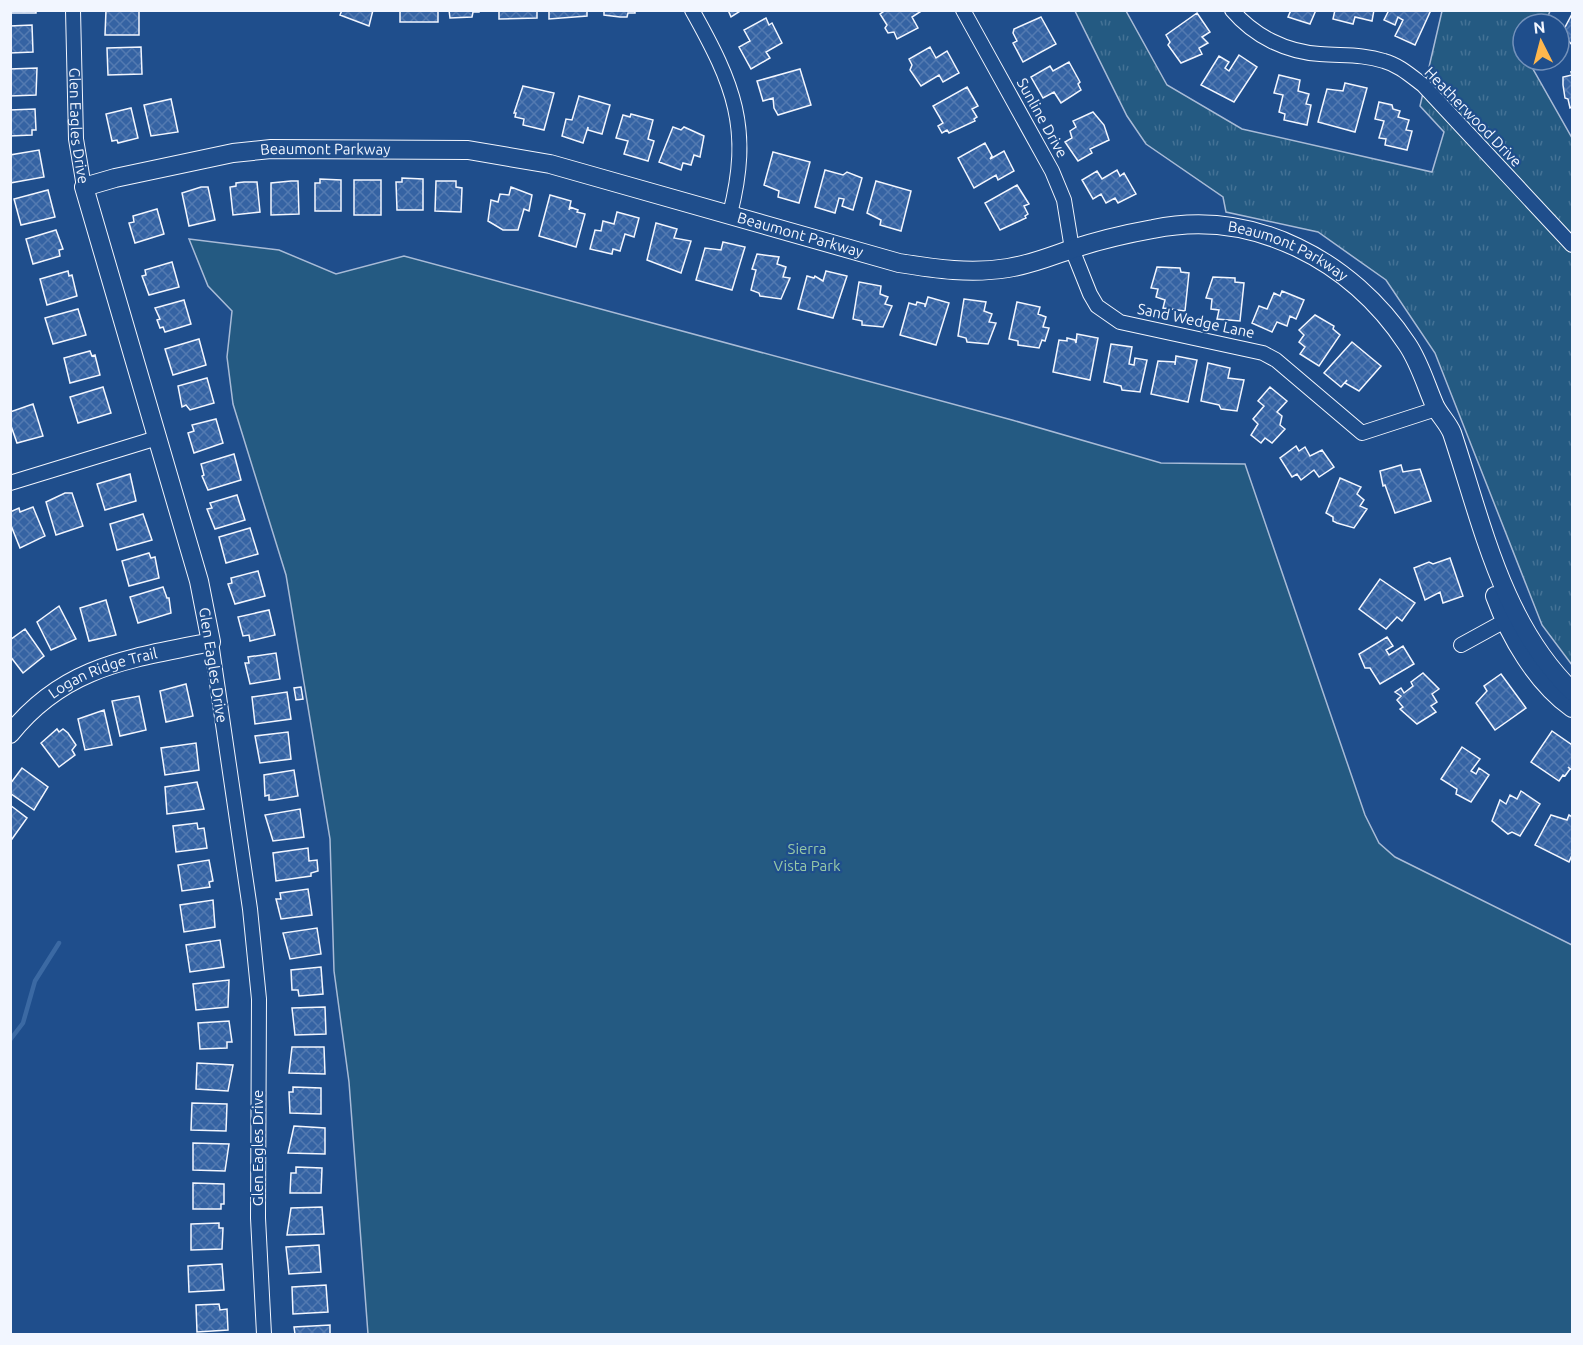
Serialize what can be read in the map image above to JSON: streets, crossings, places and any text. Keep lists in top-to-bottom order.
{
  "streets": {
    "street": [
      "Heatherwood Drive",
      "Sunline Drive",
      "Glen Eagles Drive",
      "Beaumont Parkway",
      "Sand Wedge Lane",
      "Logan Ridge Trail"
    ]
  },
  "crossings": [
    ["Sunline Drive", "Beaumont Parkway"],
    ["Sunline Drive", "Sand Wedge Lane"],
    ["Glen Eagles Drive", "Beaumont Parkway"],
    ["Glen Eagles Drive", "Logan Ridge Trail"],
    ["Beaumont Parkway", "Sand Wedge Lane"]
  ],
  "parks": ["Sierra Vista Park"],
  "north": "top"
}
